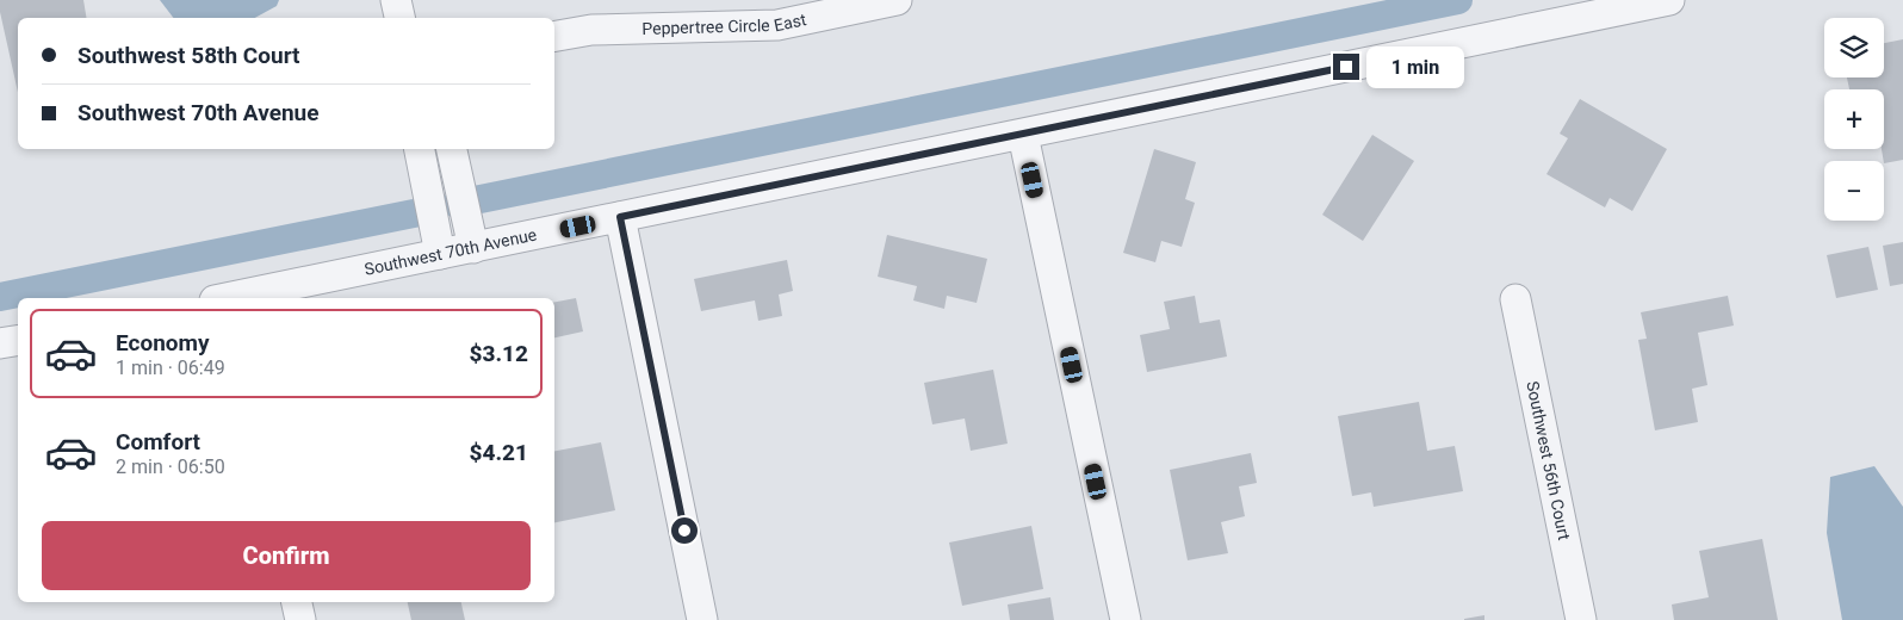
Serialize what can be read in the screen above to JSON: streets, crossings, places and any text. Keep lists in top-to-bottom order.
{
  "streets": {
    "street": ["Peppertree Circle East", "Southwest 70th Avenue", "Southwest 56th Court"]
  },
  "page": {
    "map_buttons": ["+", "−"],
    "banner": ["Southwest 58th Court", "Southwest 70th Avenue"],
    "bubble": "1 min",
    "list": [
      {
        "name": "Economy",
        "note": "1 min · 06:49",
        "value": "$3.12"
      },
      {
        "name": "Comfort",
        "note": "2 min · 06:50",
        "value": "$4.21"
      }
    ],
    "buttons": "Confirm"
  }
}
